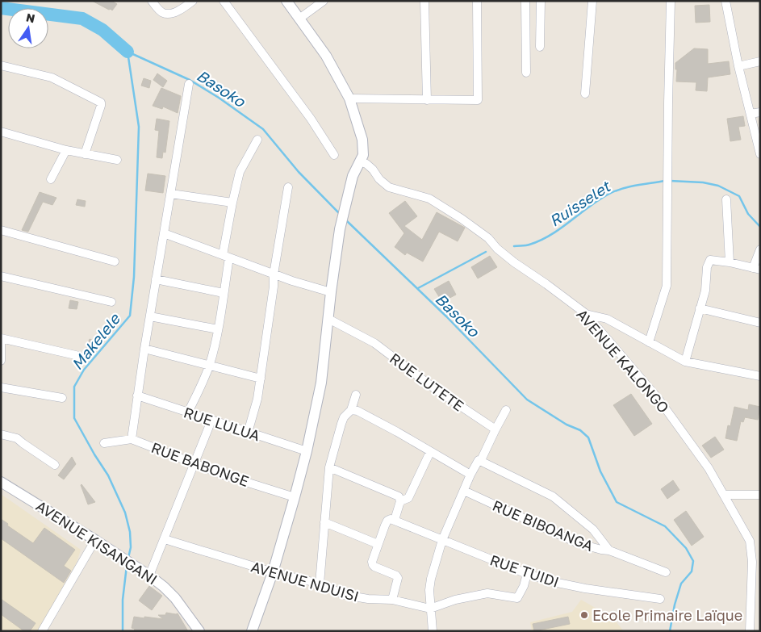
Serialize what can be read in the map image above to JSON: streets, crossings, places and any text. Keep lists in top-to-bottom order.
{
  "streets": {
    "street": [
      "AVENUE KALONGO",
      "RUE LUTETE",
      "RUE LULUA",
      "RUE BABONGE",
      "RUE BIBOANGA",
      "AVENUE KISANGANI",
      "RUE TUIDI",
      "AVENUE NDUISI"
    ]
  },
  "water": ["Basoko", "Ruisselet", "Makelele"],
  "places": ["Ecole Primaire Laïque"],
  "north": "top"
}
